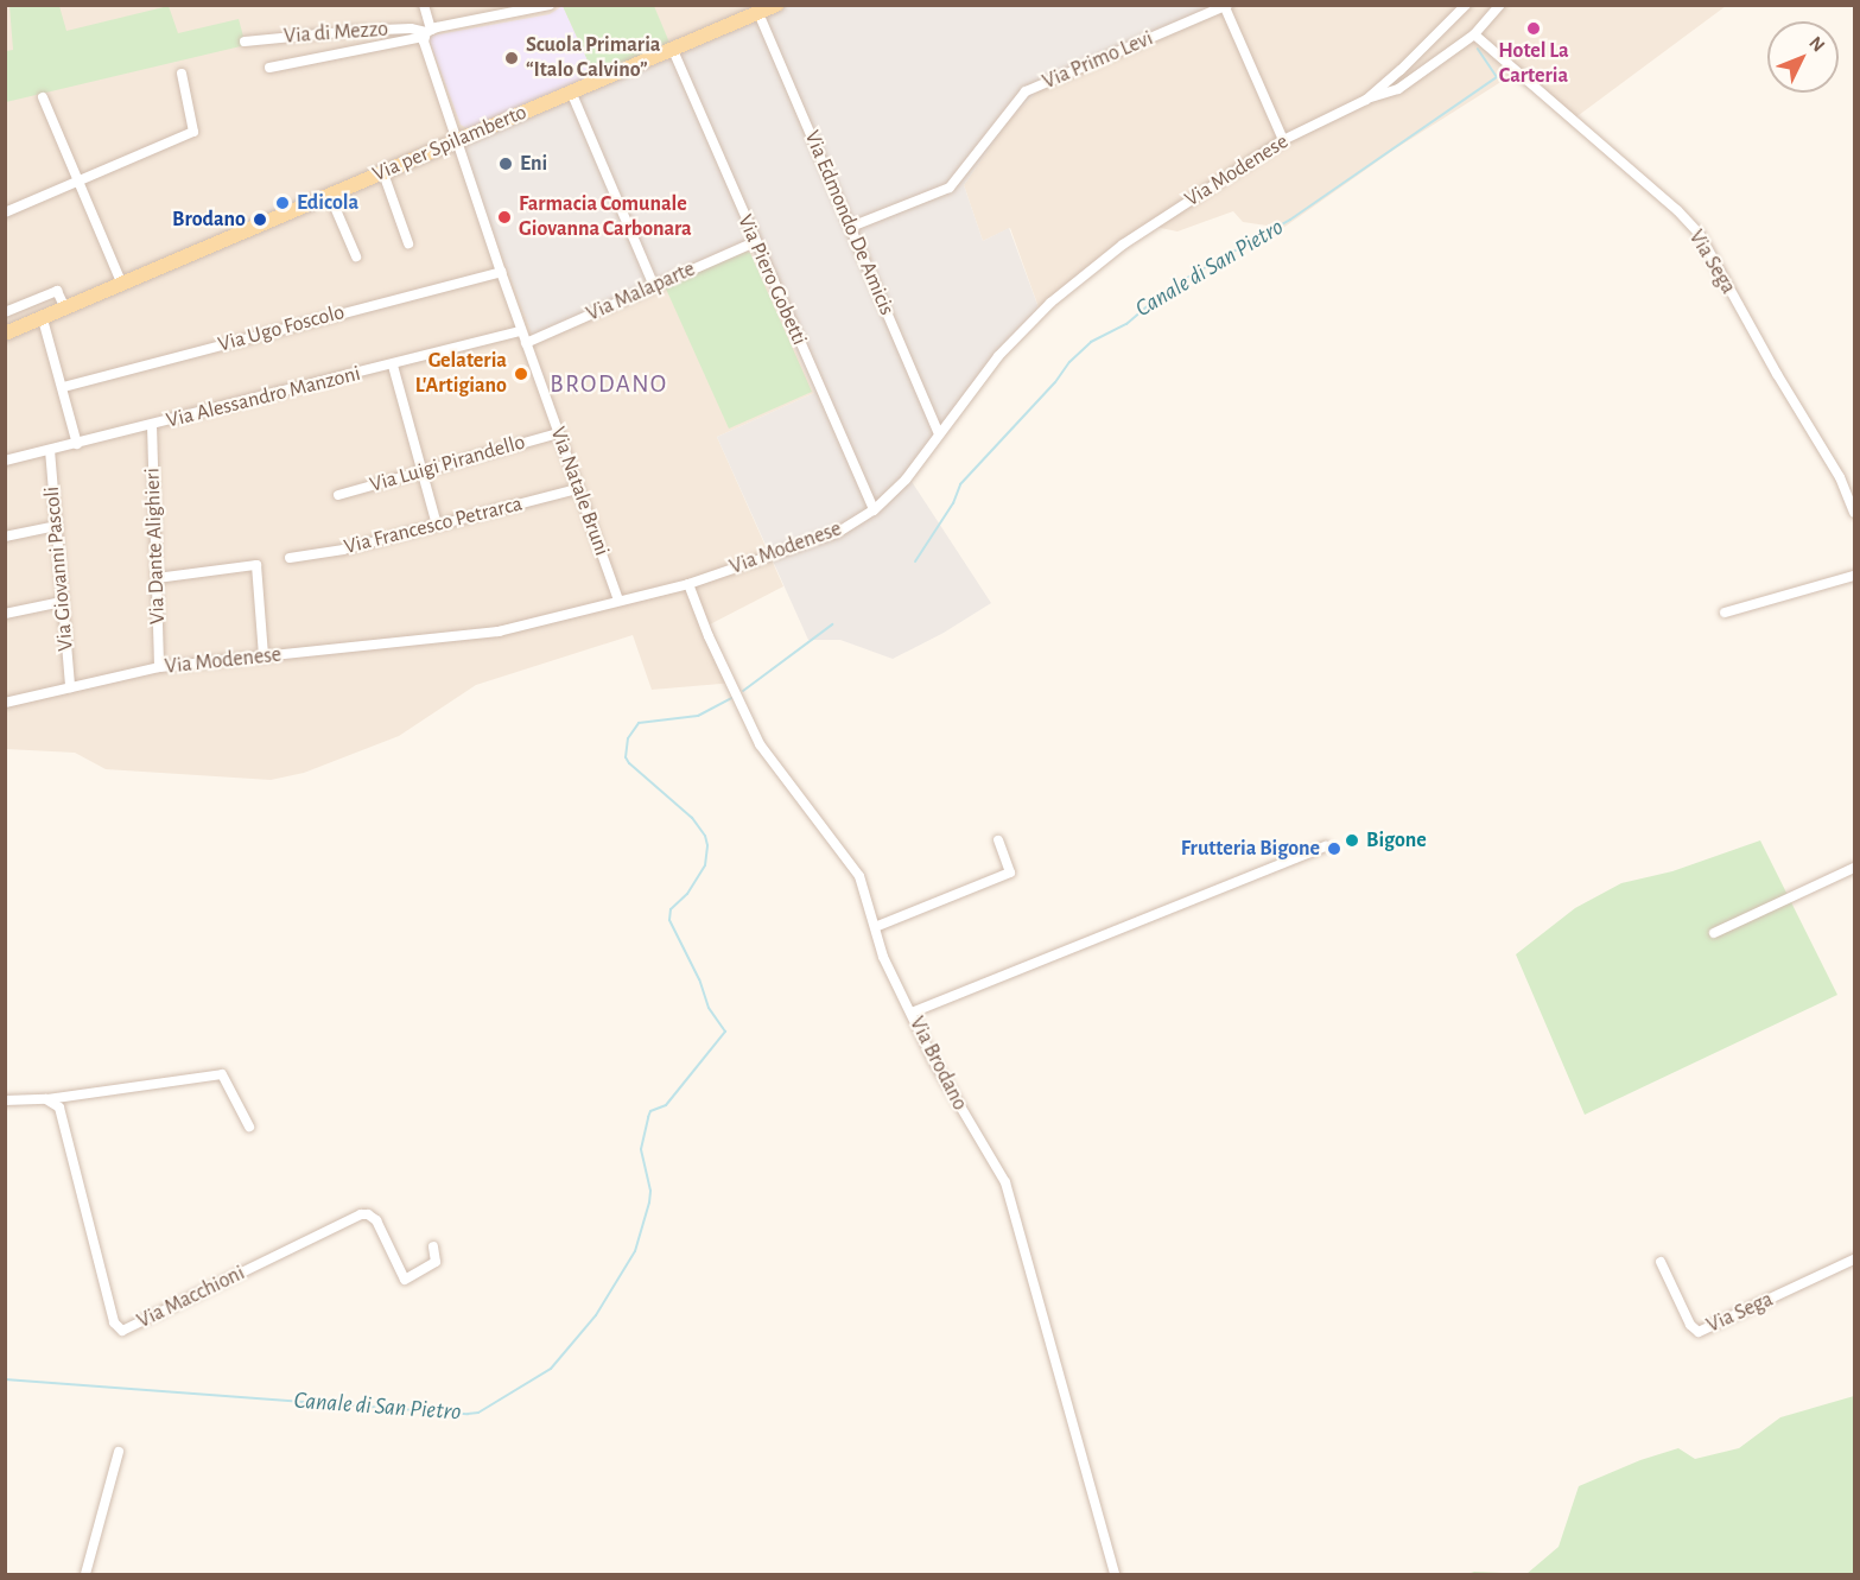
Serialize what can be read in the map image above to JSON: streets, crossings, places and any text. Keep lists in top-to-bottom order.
{
  "streets": {
    "main road": ["Via per Spilamberto"],
    "street": [
      "Via di Mezzo",
      "Via Primo Levi",
      "Via Modenese",
      "Via Edmondo De Amicis",
      "Via Sega",
      "Via Piero Gobetti",
      "Via Malaparte",
      "Via Ugo Foscolo",
      "Via Alessandro Manzoni",
      "Via Luigi Pirandello",
      "Via Natale Bruni",
      "Via Francesco Petrarca",
      "Via Dante Alighieri",
      "Via Giovanni Pascoli",
      "Via Brodano",
      "Via Macchioni"
    ]
  },
  "crossings": [
    ["Via di Mezzo", "Via Natale Bruni"],
    ["Via Primo Levi", "Via Edmondo De Amicis"],
    ["Via per Spilamberto", "Via Edmondo De Amicis"],
    ["Via per Spilamberto", "Via Piero Gobetti"],
    ["Via per Spilamberto", "Via Natale Bruni"],
    ["Via Modenese", "Via Edmondo De Amicis"],
    ["Via Modenese", "Via Piero Gobetti"],
    ["Via Modenese", "Via Natale Bruni"],
    ["Via Modenese", "Via Dante Alighieri"],
    ["Via Modenese", "Via Giovanni Pascoli"],
    ["Via Modenese", "Via Brodano"],
    ["Via Piero Gobetti", "Via Malaparte"],
    ["Via Malaparte", "Via Natale Bruni"],
    ["Via Ugo Foscolo", "Via Natale Bruni"],
    ["Via Alessandro Manzoni", "Via Natale Bruni"],
    ["Via Alessandro Manzoni", "Via Dante Alighieri"],
    ["Via Alessandro Manzoni", "Via Giovanni Pascoli"],
    ["Via Luigi Pirandello", "Via Natale Bruni"],
    ["Via Natale Bruni", "Via Francesco Petrarca"]
  ],
  "districts": ["BRODANO"],
  "water": ["Canale di San Pietro"],
  "places": [
    "Hotel La Carteria",
    "Scuola Primaria “Italo Calvino”",
    "Eni",
    "Edicola",
    "Farmacia Comunale Giovanna Carbonara",
    "Brodano",
    "Gelateria L'Artigiano",
    "Bigone",
    "Frutteria Bigone"
  ],
  "north": "top right"
}
